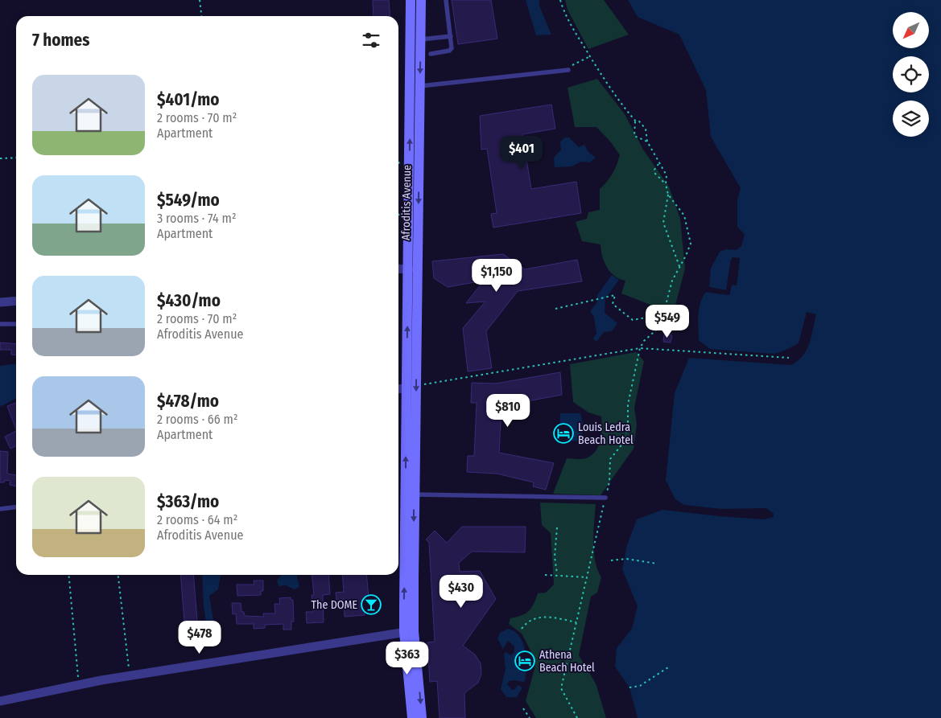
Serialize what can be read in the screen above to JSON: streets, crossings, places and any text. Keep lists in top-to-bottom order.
{
  "streets": {
    "main road": ["Afroditis Avenue"]
  },
  "places": {
    "hotel": ["Louis Ledra Beach Hotel", "Athena Beach Hotel"],
    "bar": ["The DOME"]
  },
  "north": "bottom left",
  "page": {
    "heading": "7 homes",
    "list": [
      {
        "name": "$401/mo",
        "note": "2 rooms · 70 m² · Apartment"
      },
      {
        "name": "$549/mo",
        "note": "3 rooms · 74 m² · Apartment"
      },
      {
        "name": "$430/mo",
        "note": "2 rooms · 70 m² · Afroditis Avenue"
      },
      {
        "name": "$478/mo",
        "note": "2 rooms · 66 m² · Apartment"
      },
      {
        "name": "$363/mo",
        "note": "2 rooms · 64 m² · Afroditis Avenue"
      }
    ],
    "price": [
      "$401",
      "$1,150",
      "$549",
      "$810",
      "$430",
      "$478",
      "$363"
    ]
  }
}
